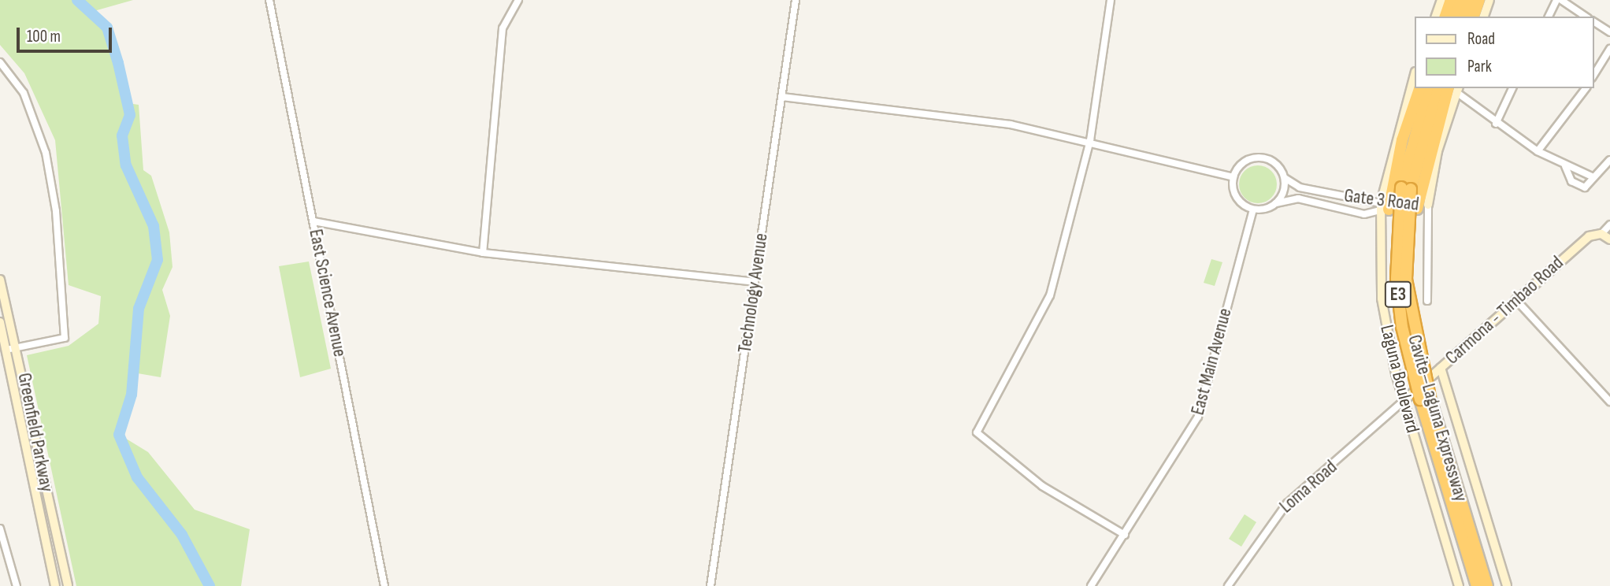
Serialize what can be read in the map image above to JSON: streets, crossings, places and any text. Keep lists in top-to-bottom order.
{
  "streets": {
    "highway": ["E3", "Cavite–Laguna Expressway"],
    "main road": [
      "Gate 3 Road",
      "Carmona - Timbao Road",
      "Laguna Boulevard",
      "Greenfield Parkway"
    ],
    "street": [
      "East Science Avenue",
      "Technology Avenue",
      "East Main Avenue",
      "Loma Road"
    ]
  },
  "crossings": [
    ["Gate 3 Road", "East Main Avenue"],
    ["Gate 3 Road", "Laguna Boulevard"],
    ["Carmona - Timbao Road", "Laguna Boulevard"],
    ["Carmona - Timbao Road", "Loma Road"],
    ["Laguna Boulevard", "Loma Road"]
  ],
  "legend": ["Road", "Park"],
  "scale_bar": "100 m"
}
